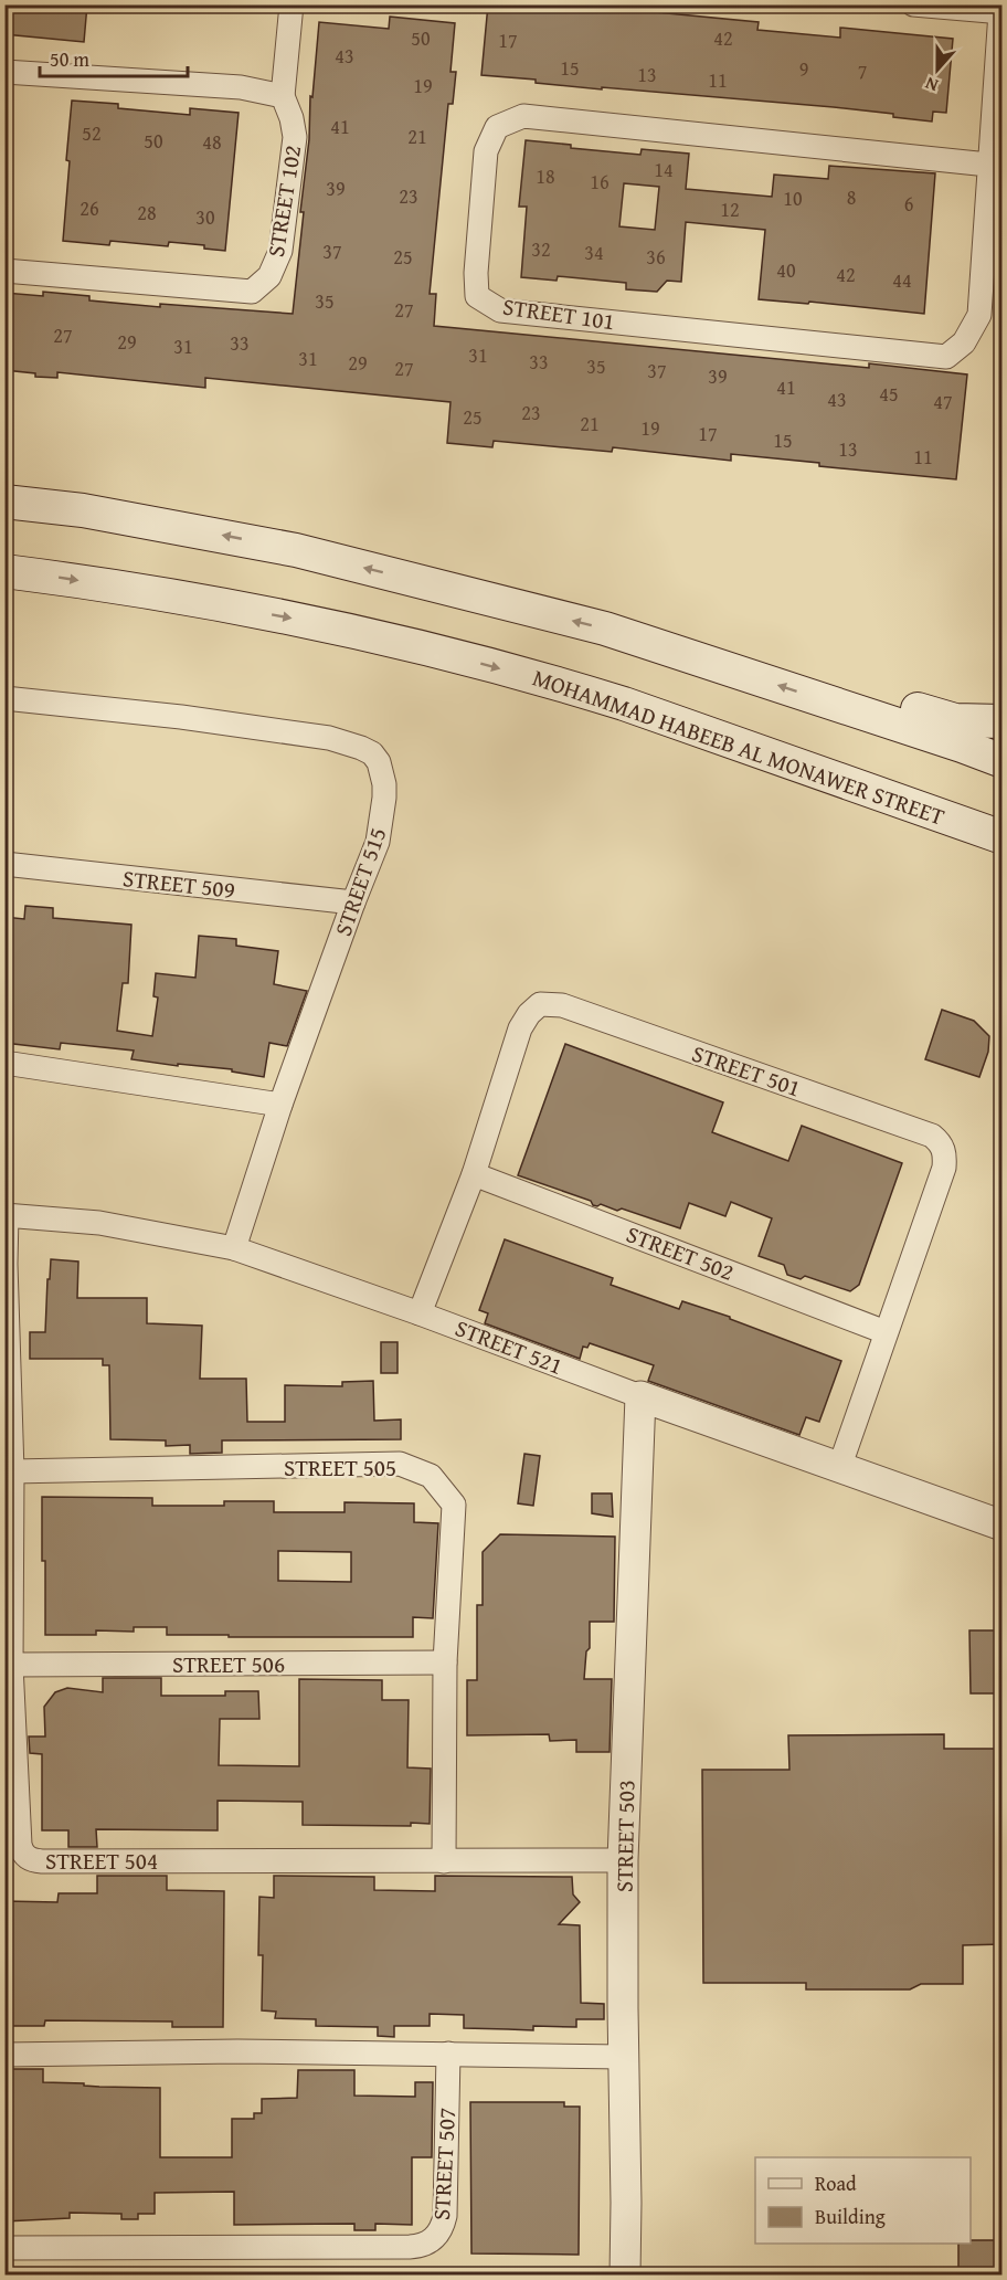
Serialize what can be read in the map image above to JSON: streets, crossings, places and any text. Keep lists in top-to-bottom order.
{
  "streets": {
    "main road": ["MOHAMMAD HABEEB AL MONAWER STREET"],
    "street": [
      "STREET 102",
      "STREET 101",
      "STREET 515",
      "STREET 509",
      "STREET 501",
      "STREET 502",
      "STREET 521",
      "STREET 505",
      "STREET 506",
      "STREET 503",
      "STREET 504",
      "STREET 507"
    ]
  },
  "crossings": [
    ["STREET 515", "STREET 509"],
    ["STREET 515", "STREET 521"],
    ["STREET 501", "STREET 502"],
    ["STREET 501", "STREET 521"],
    ["STREET 521", "STREET 503"],
    ["STREET 521", "STREET 504"],
    ["STREET 505", "STREET 506"],
    ["STREET 505", "STREET 504"],
    ["STREET 506", "STREET 504"],
    ["STREET 503", "STREET 504"]
  ],
  "house_numbers": [
    "50",
    "42",
    "17",
    "43",
    "15",
    "9",
    "7",
    "13",
    "11",
    "19",
    "41",
    "52",
    "21",
    "50",
    "48",
    "14",
    "18",
    "16",
    "39",
    "23",
    "8",
    "10",
    "6",
    "26",
    "12",
    "28",
    "30",
    "32",
    "37",
    "34",
    "25",
    "36",
    "40",
    "42",
    "44",
    "35",
    "27",
    "27",
    "29",
    "33",
    "31",
    "31",
    "31",
    "33",
    "29",
    "35",
    "27",
    "37",
    "39",
    "41",
    "45",
    "43",
    "47",
    "23",
    "25",
    "21",
    "19",
    "17",
    "15",
    "13",
    "11"
  ],
  "legend": ["Road", "Building"],
  "scale_bar": "50 m",
  "north": "bottom"
}
